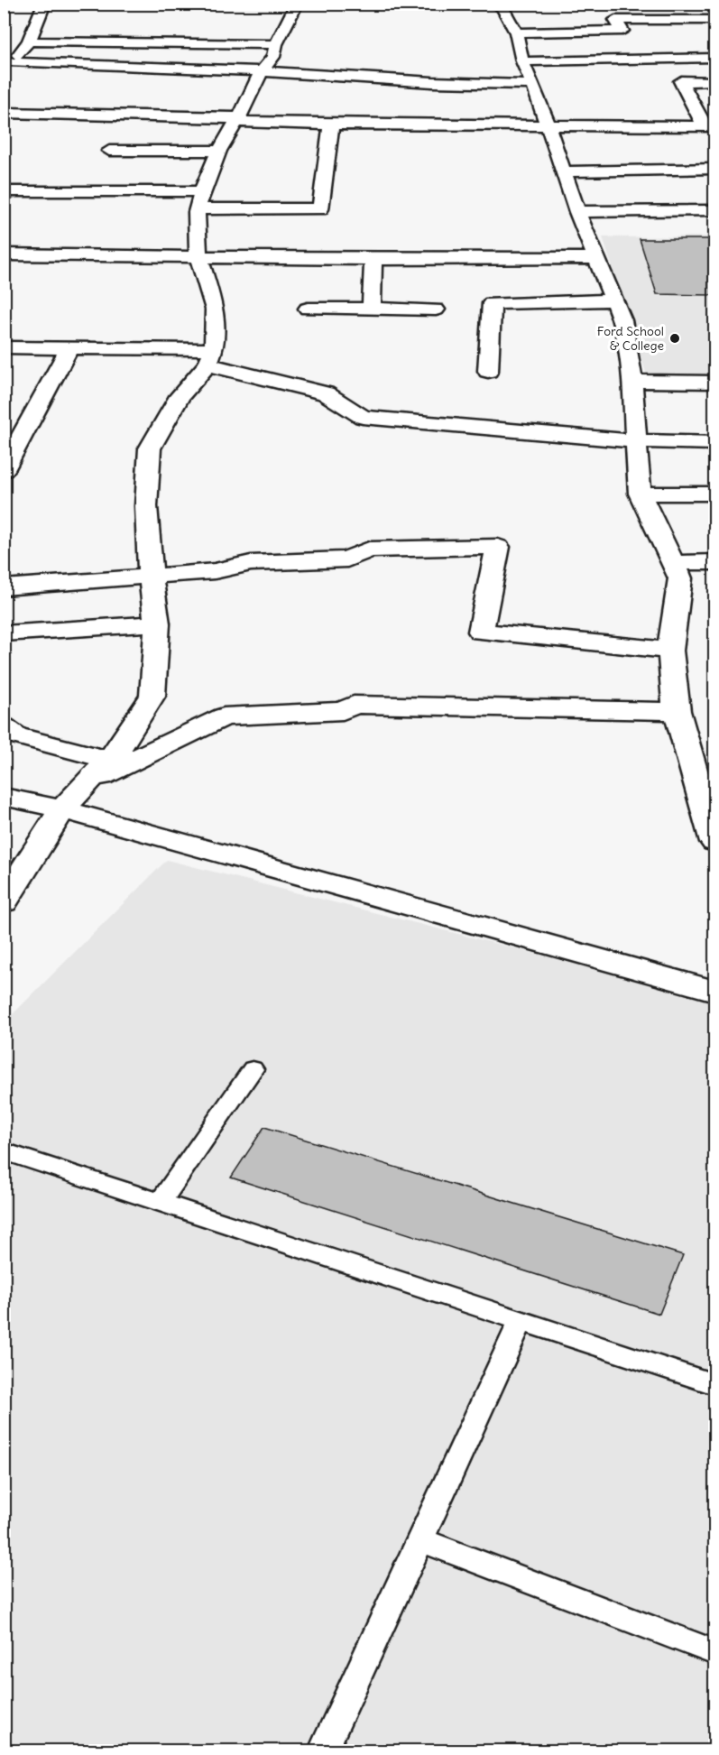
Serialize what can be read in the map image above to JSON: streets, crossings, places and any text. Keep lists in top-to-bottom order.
{
  "places": ["Ford School & College"]
}
